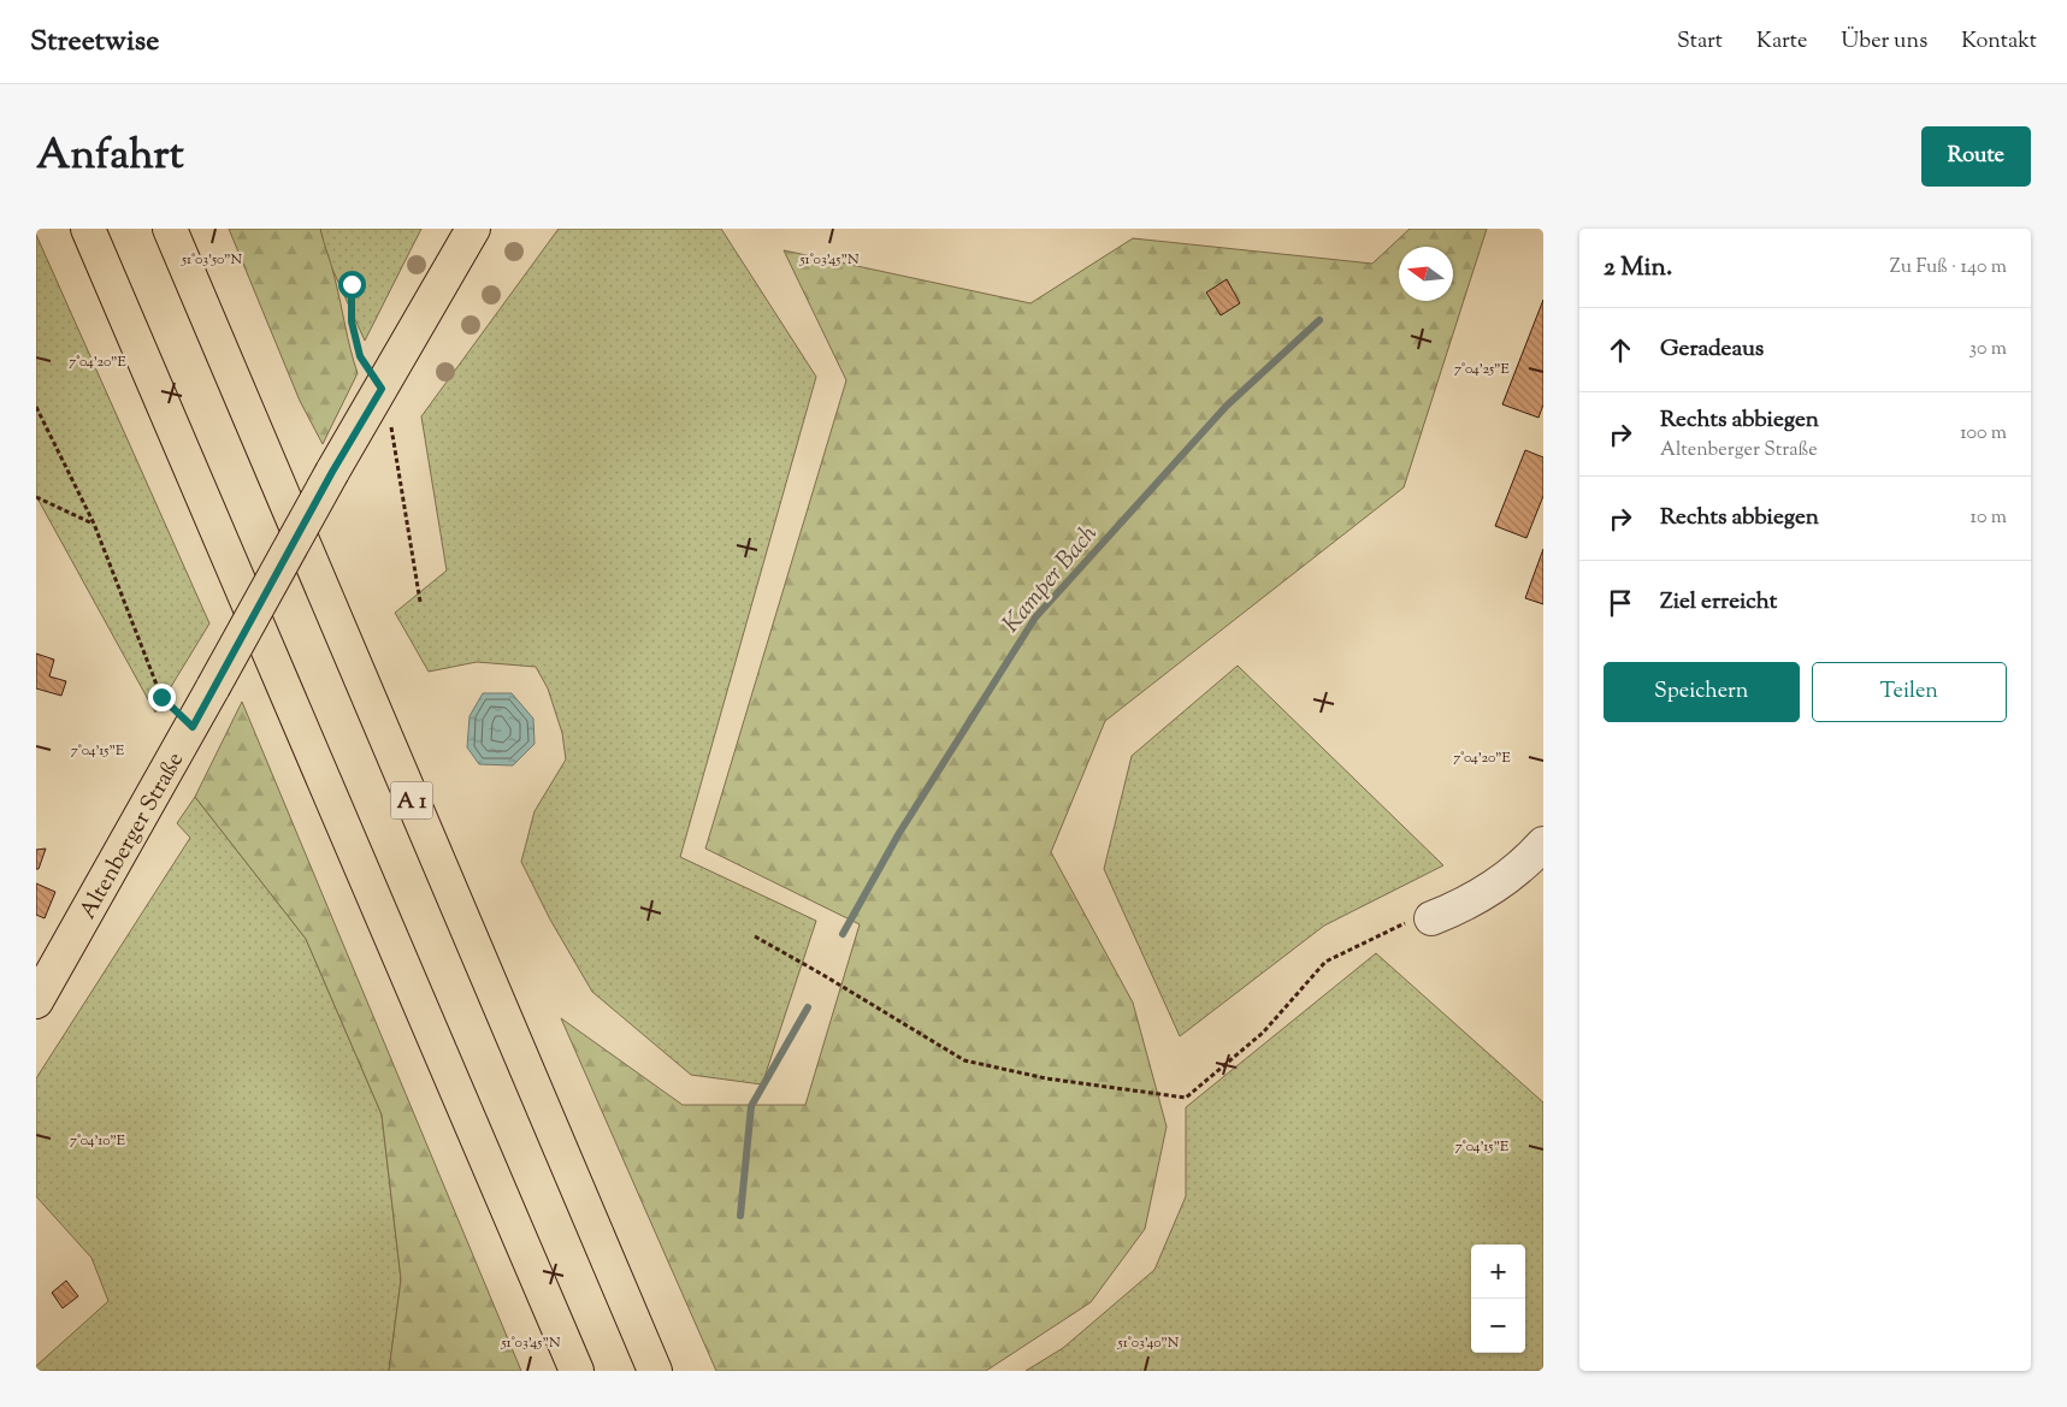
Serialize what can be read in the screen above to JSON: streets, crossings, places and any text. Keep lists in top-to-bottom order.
{
  "streets": {
    "main road": ["A 1", "Altenberger Straße"]
  },
  "water": ["Kamper Bach"],
  "north": "left",
  "page": {
    "header": "Streetwise",
    "nav": [
      "Start",
      "Karte",
      "Über uns",
      "Kontakt"
    ],
    "title": "Anfahrt",
    "buttons": [
      "Route",
      ["Speichern", "Teilen"]
    ],
    "heading": ["2 Min.", "Zu Fuß · 140 m"],
    "list": [
      ["Geradeaus", "30 m"],
      ["Rechts abbiegen", "Altenberger Straße", "100 m"],
      ["Rechts abbiegen", "10 m"],
      "Ziel erreicht"
    ],
    "map_buttons": ["+", "−"]
  },
  "coordinates": [
    "51°03'50\"N",
    "51°03'45\"N",
    "7°04'20\"E",
    "7°04'25\"E",
    "7°04'15\"E",
    "7°04'10\"E",
    "51°03'40\"N"
  ]
}
